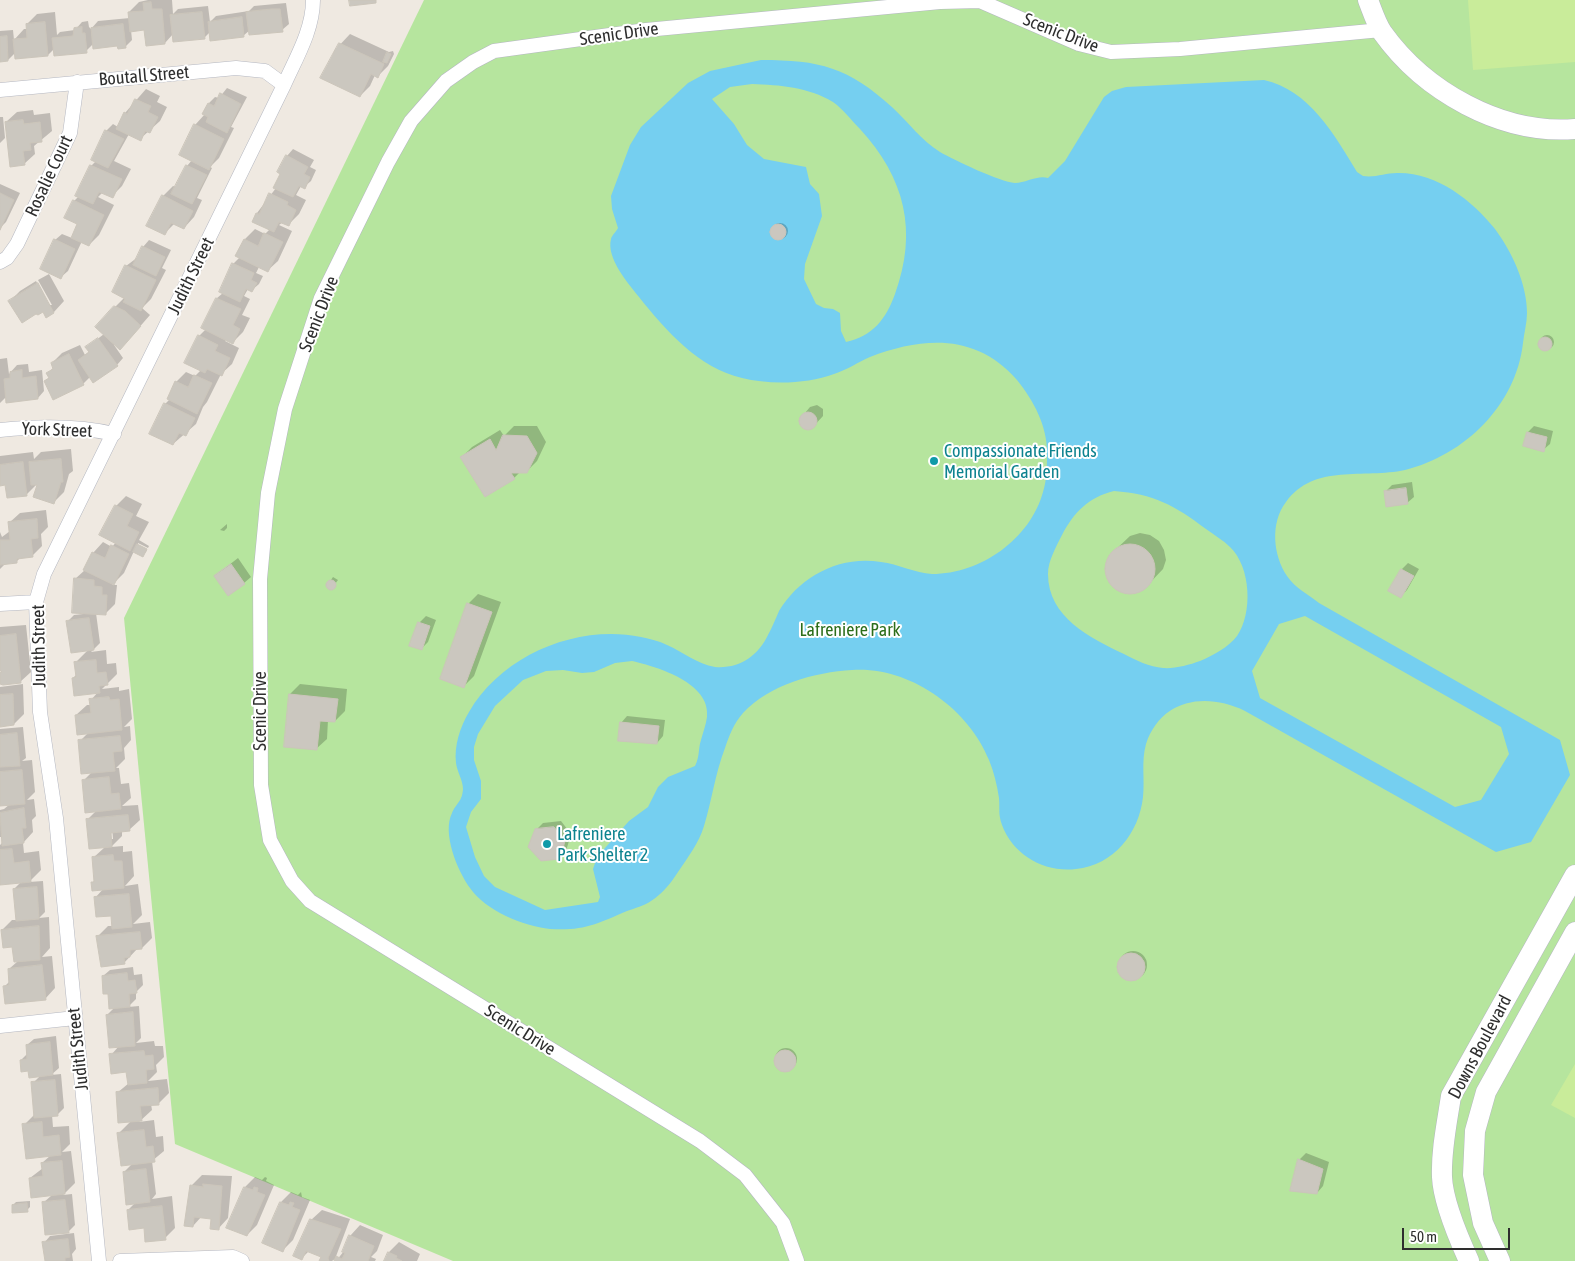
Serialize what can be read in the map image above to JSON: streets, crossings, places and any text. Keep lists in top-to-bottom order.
{
  "streets": {
    "street": [
      "Scenic Drive",
      "Boutall Street",
      "Rosalie Court",
      "Judith Street",
      "York Street",
      "Downs Boulevard"
    ]
  },
  "crossings": [
    ["Boutall Street", "Rosalie Court"],
    ["Boutall Street", "Judith Street"],
    ["Judith Street", "York Street"]
  ],
  "parks": ["Lafreniere Park"],
  "places": ["Compassionate Friends Memorial Garden", "Lafreniere Park Shelter 2"],
  "scale_bar": "50 m"
}
